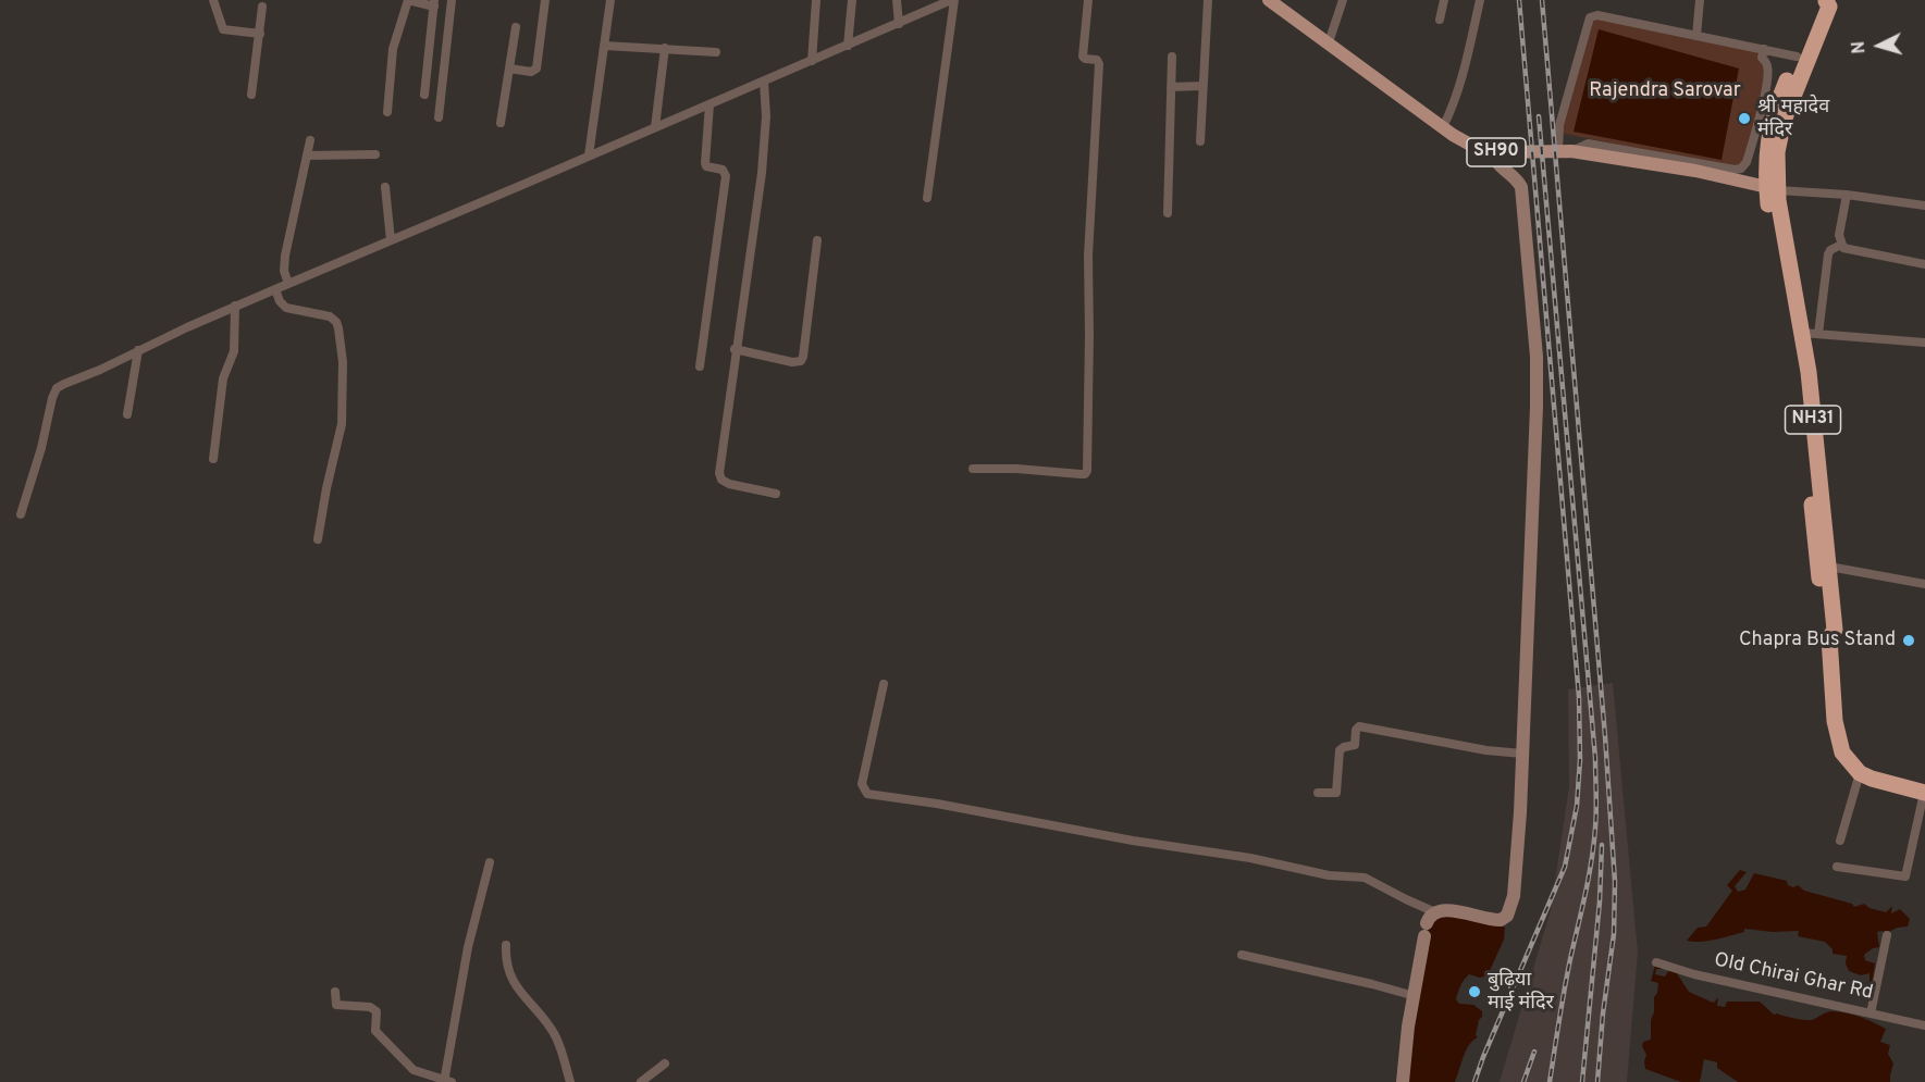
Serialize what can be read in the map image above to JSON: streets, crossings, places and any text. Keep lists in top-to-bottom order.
{
  "streets": {
    "highway": ["NH31"],
    "main road": ["SH90"],
    "street": ["Old Chirai Ghar Rd"]
  },
  "crossings": [
    ["SH90", "NH31"]
  ],
  "parks": ["Rajendra Sarovar"],
  "places": ["श्री महादेव मंदिर", "Chapra Bus Stand", "बुढ़िया माई मंदिर"],
  "north": "left"
}
